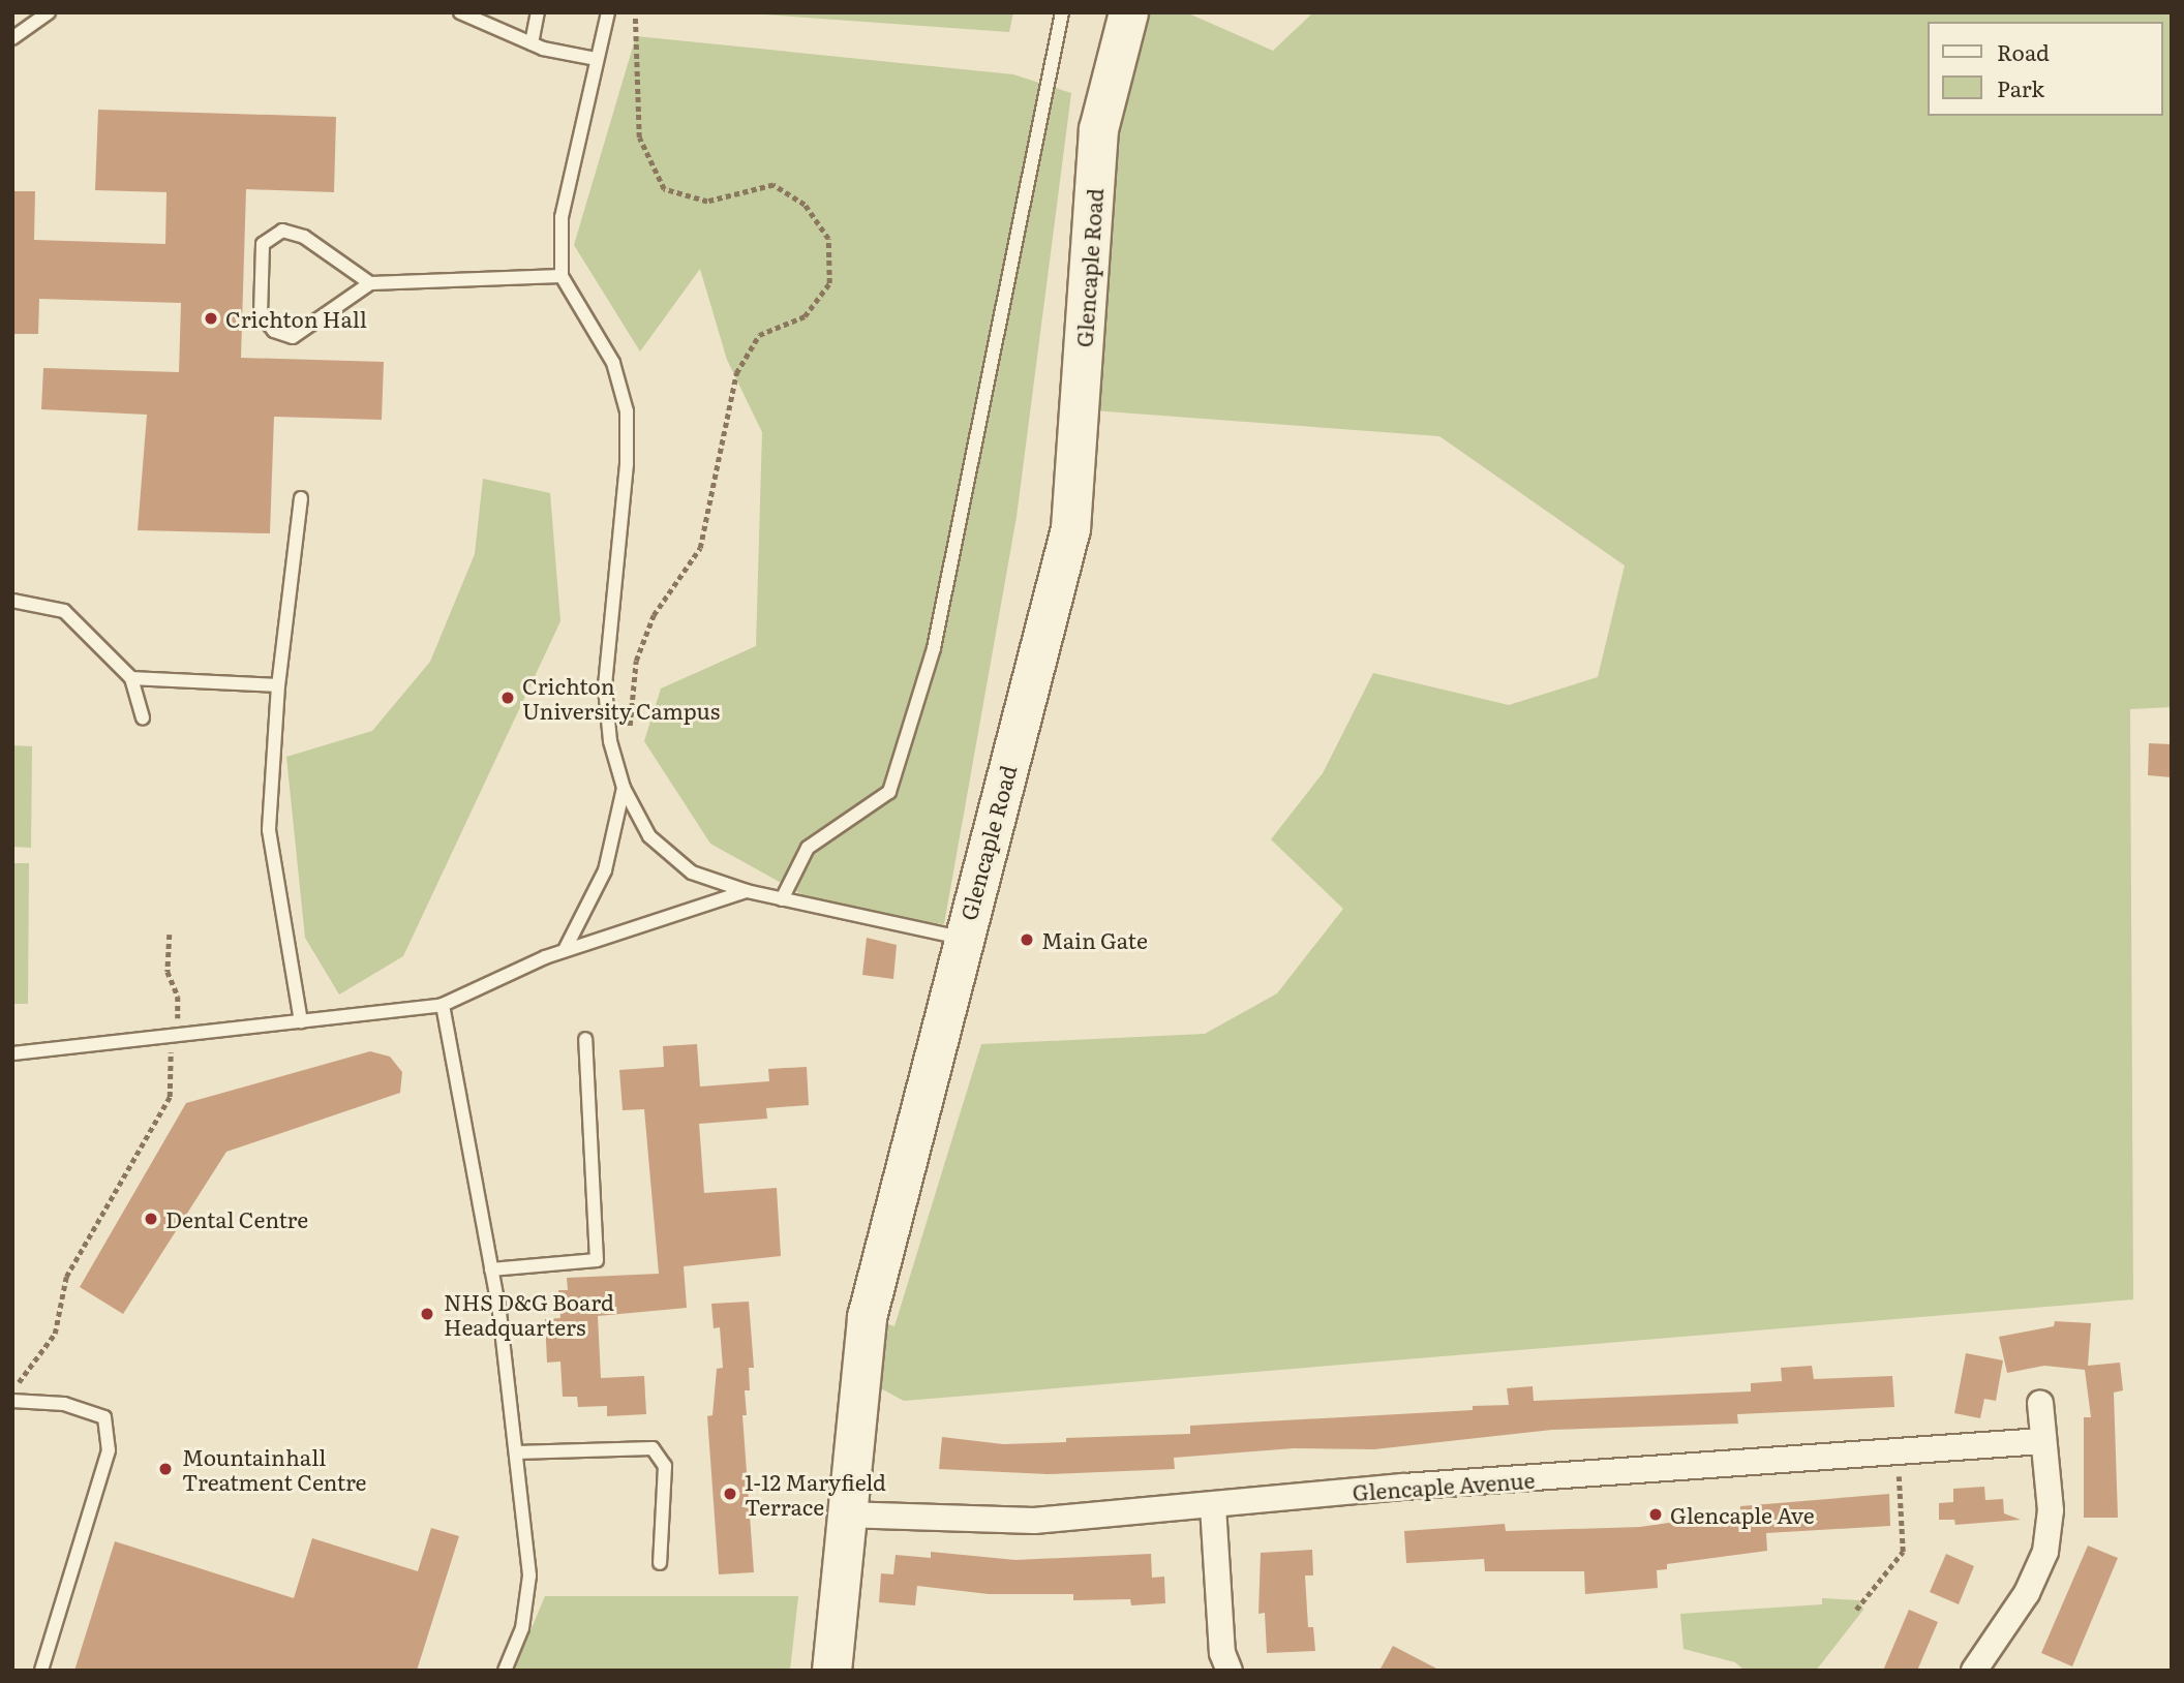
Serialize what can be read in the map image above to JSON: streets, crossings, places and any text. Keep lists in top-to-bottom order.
{
  "streets": {
    "main road": ["Glencaple Road"],
    "street": ["Glencaple Avenue"]
  },
  "crossings": [
    ["Glencaple Road", "Glencaple Avenue"]
  ],
  "places": [
    "Crichton Hall",
    "Crichton University Campus",
    "Main Gate",
    "Dental Centre",
    "NHS D&G Board Headquarters",
    "Mountainhall Treatment Centre",
    "1-12 Maryfield Terrace",
    "Glencaple Ave"
  ],
  "legend": ["Road", "Park"]
}
